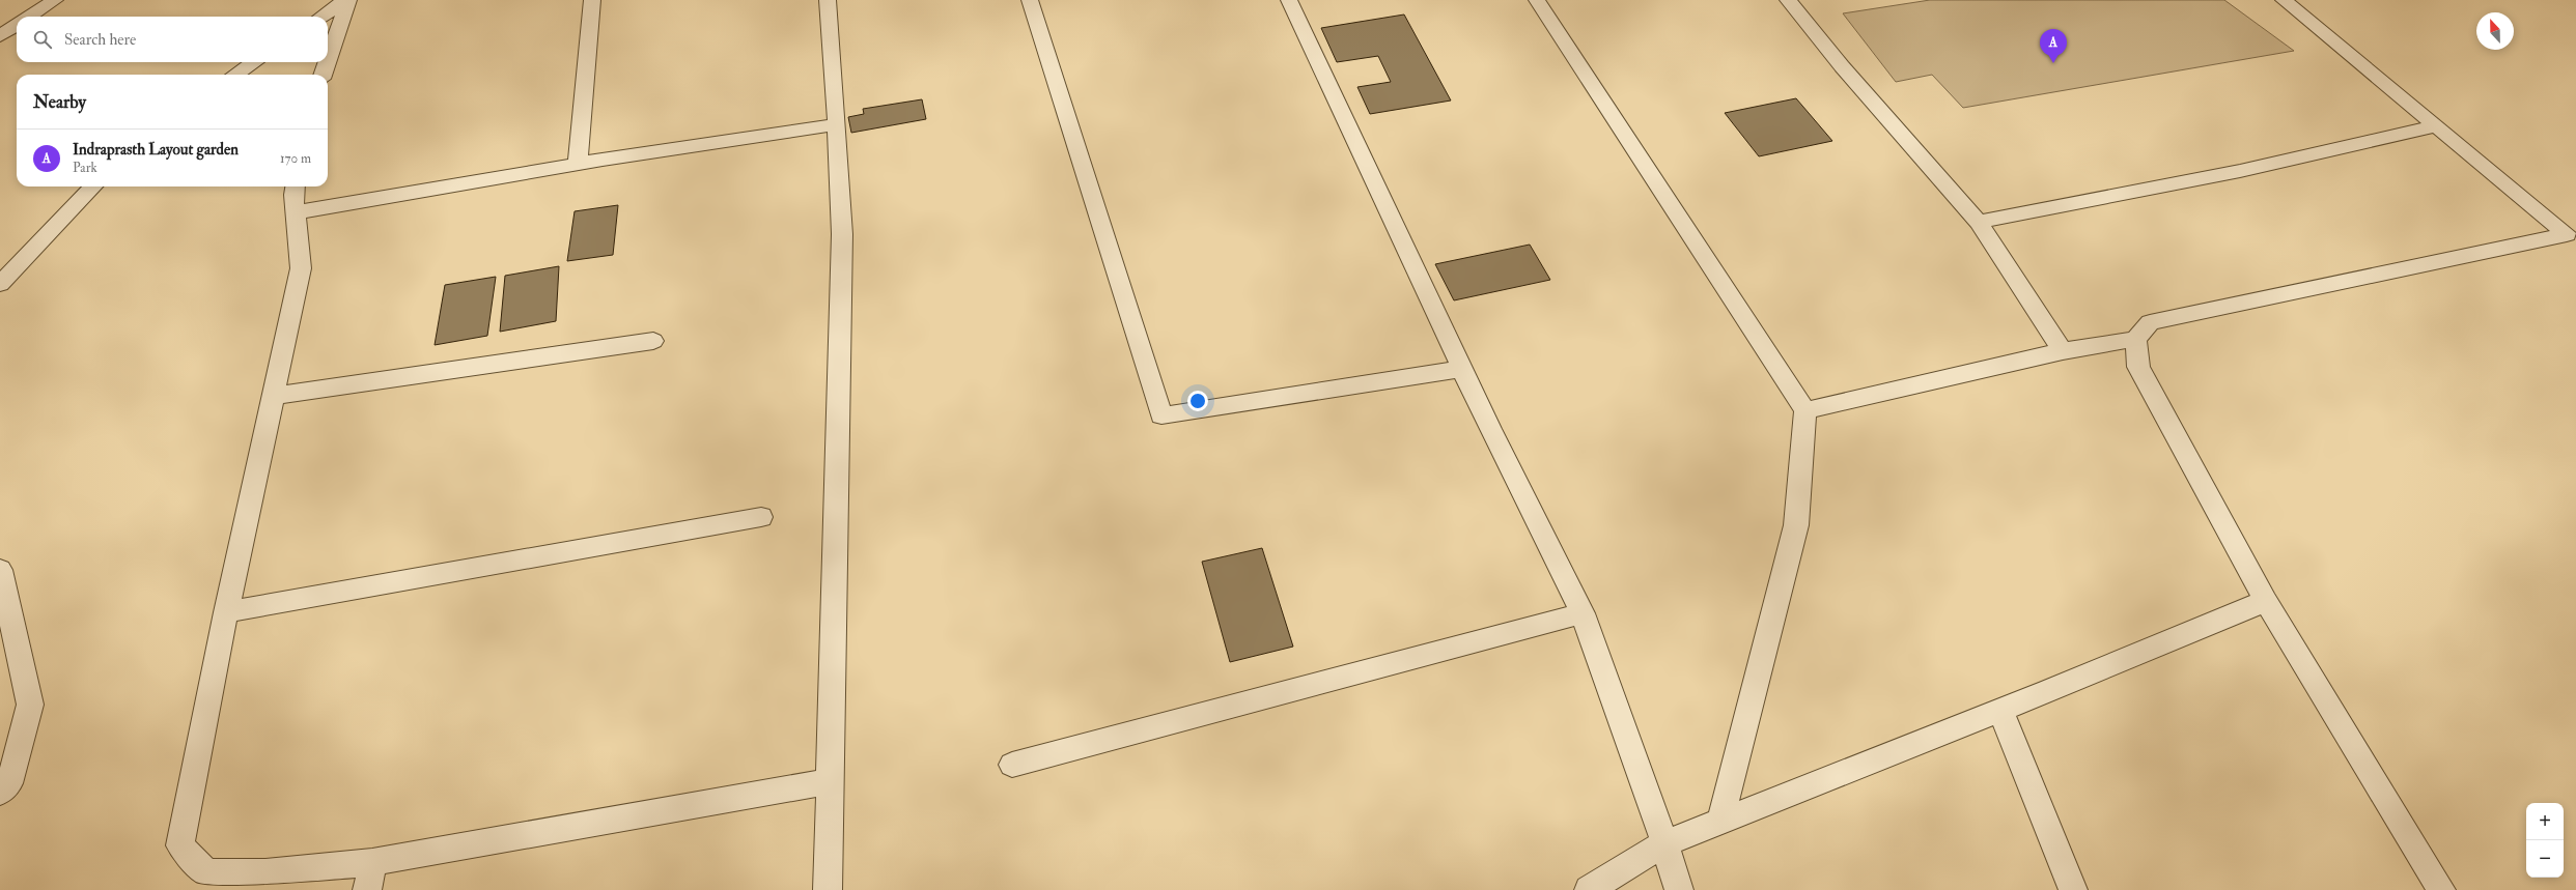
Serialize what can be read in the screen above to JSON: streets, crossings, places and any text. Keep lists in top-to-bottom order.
{
  "north": "top",
  "page": {
    "search": "Search here",
    "pins": "A",
    "heading": "Nearby",
    "list": [
      {
        "mark": "A",
        "name": "Indraprasth Layout garden",
        "note": "Park",
        "value": "170 m"
      }
    ],
    "map_buttons": ["+", "−"]
  }
}
